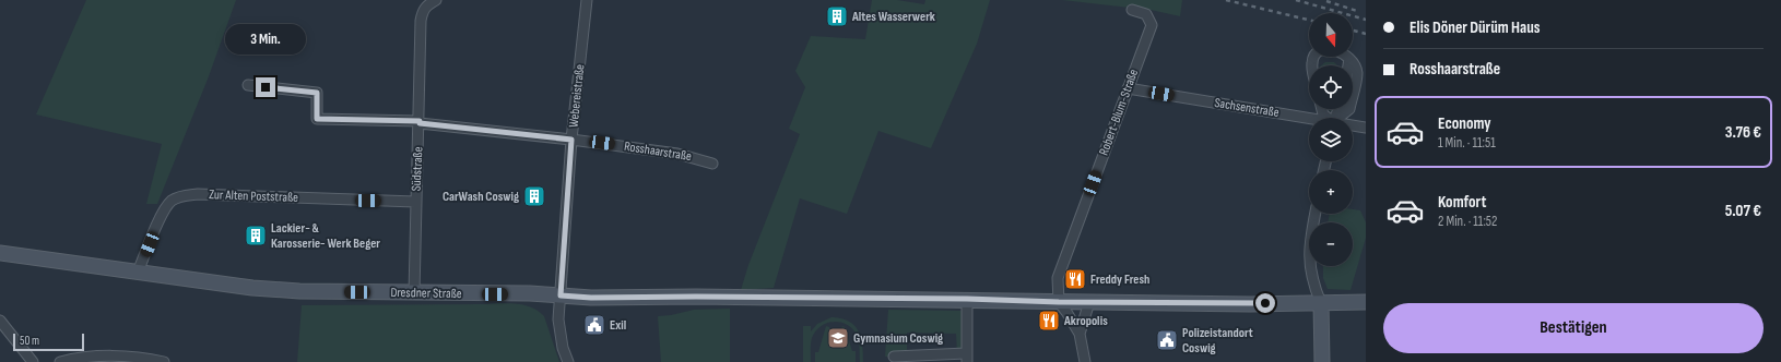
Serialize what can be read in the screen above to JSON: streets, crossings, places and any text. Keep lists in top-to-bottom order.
{
  "streets": {
    "main road": ["Dresdner Straße"],
    "street": [
      "Webereistraße",
      "Sachsenstraße",
      "Robert-Blum-Straße",
      "Rosshaarstraße",
      "Südstraße",
      "Zur Alten Poststraße"
    ]
  },
  "crossings": [
    ["Webereistraße", "Rosshaarstraße"],
    ["Webereistraße", "Dresdner Straße"],
    ["Sachsenstraße", "Robert-Blum-Straße"],
    ["Robert-Blum-Straße", "Dresdner Straße"],
    ["Rosshaarstraße", "Südstraße"],
    ["Südstraße", "Zur Alten Poststraße"],
    ["Südstraße", "Dresdner Straße"],
    ["Zur Alten Poststraße", "Dresdner Straße"]
  ],
  "places": {
    "building": ["Altes Wasserwerk", "CarWash Coswig", "Lackier- & Karosserie- Werk Beger"],
    "restaurant": ["Freddy Fresh", "Akropolis"],
    "public building": ["Exil", "Polizeistandort Coswig"],
    "school or university": ["Gymnasium Coswig"]
  },
  "scale_bar": "50 m",
  "north": "bottom",
  "page": {
    "banner": ["Elis Döner Dürüm Haus", "Rosshaarstraße"],
    "map_buttons": ["+", "−"],
    "bubble": "3 Min.",
    "list": [
      {
        "name": "Economy",
        "note": "1 Min. · 11:51",
        "value": "3.76 €"
      },
      {
        "name": "Komfort",
        "note": "2 Min. · 11:52",
        "value": "5.07 €"
      }
    ],
    "buttons": "Bestätigen",
    "scale": "50 m"
  }
}
